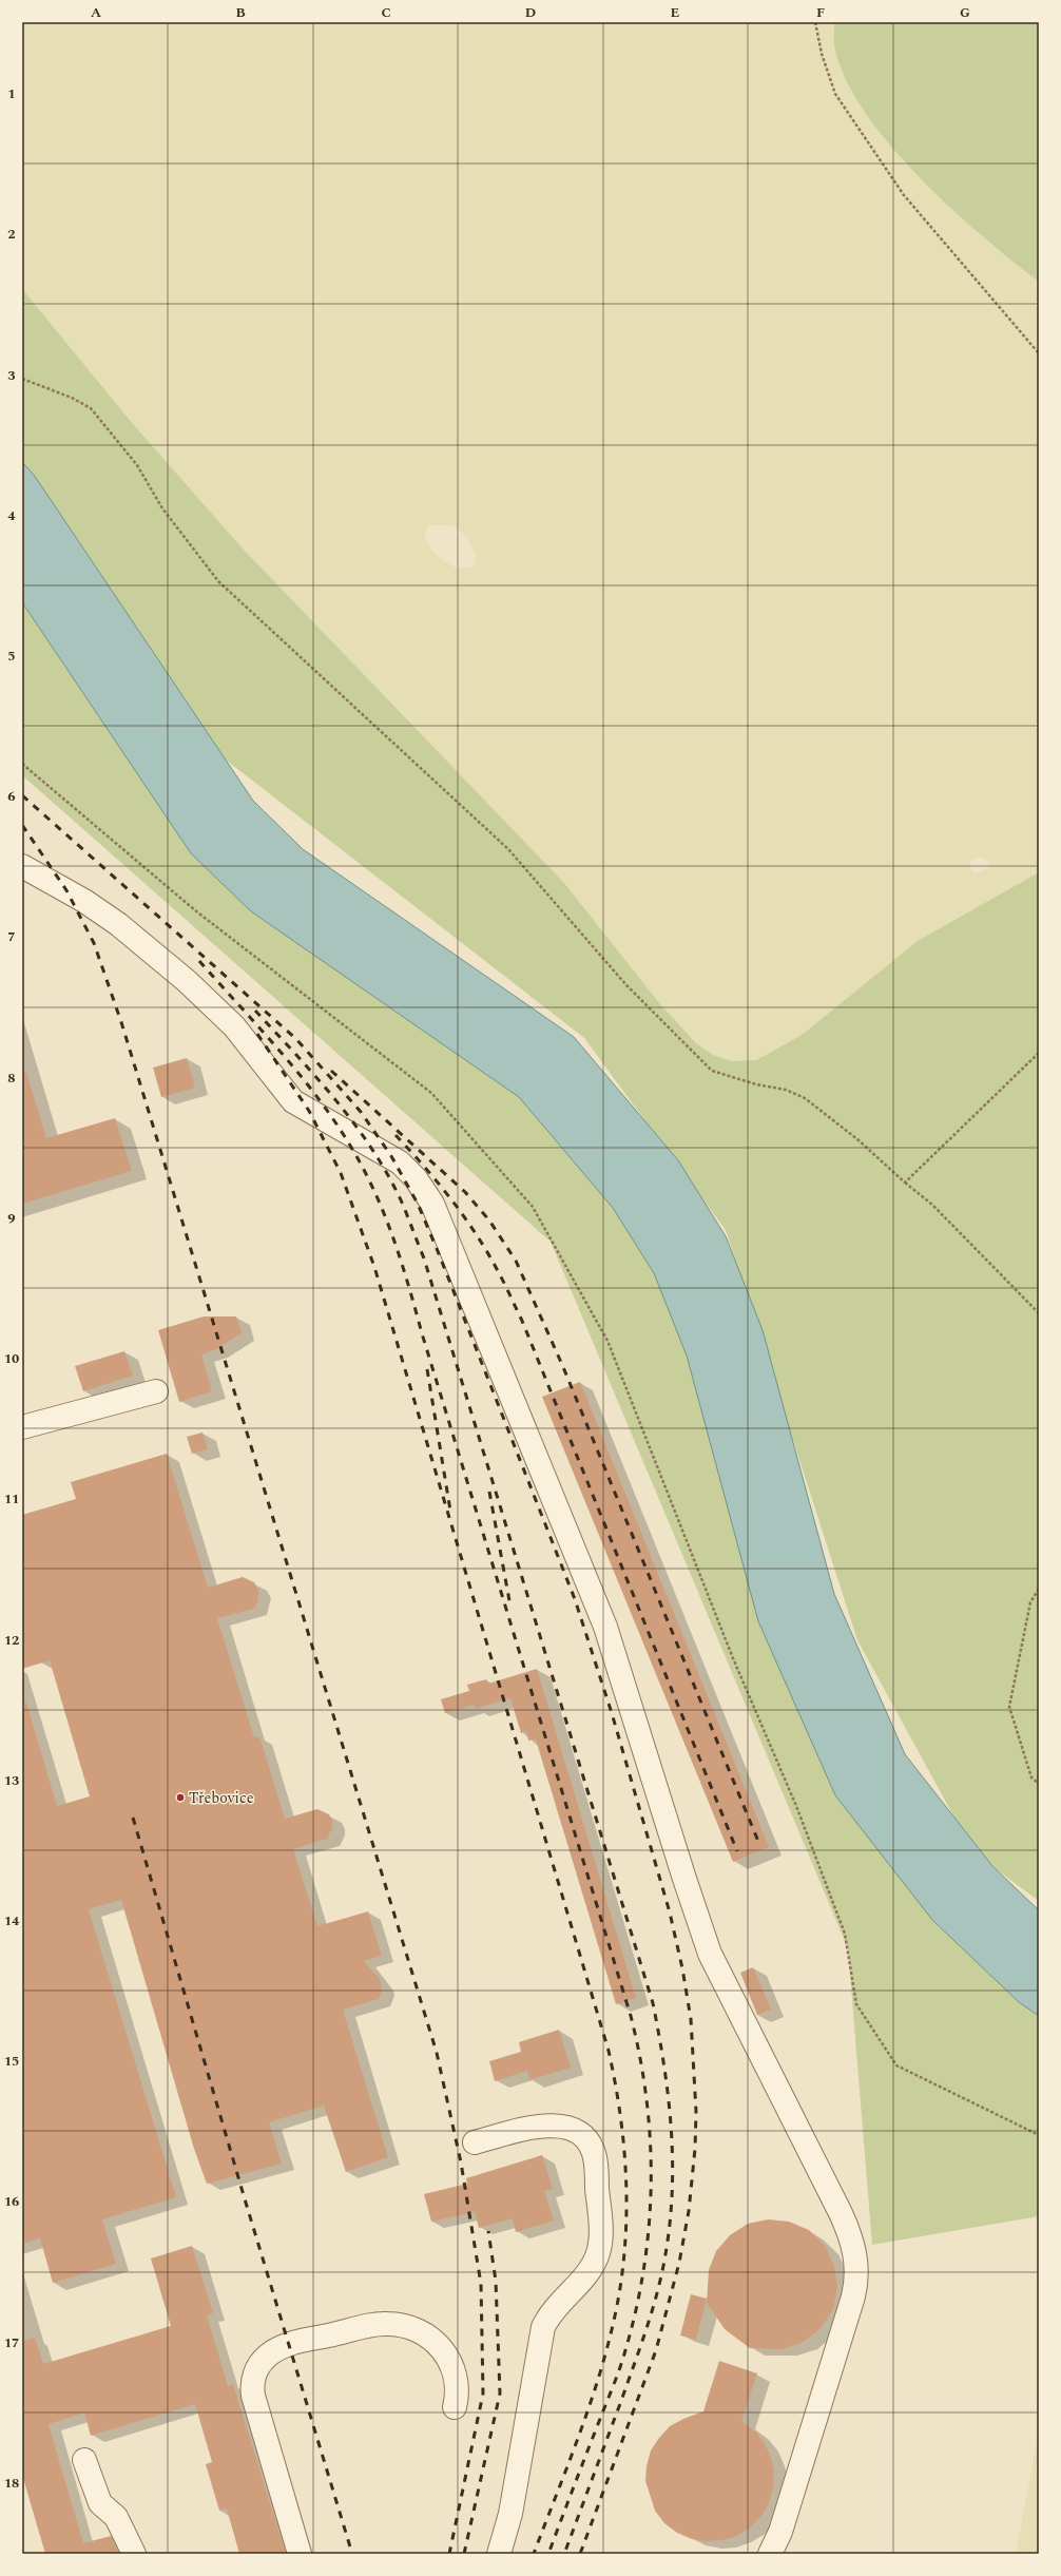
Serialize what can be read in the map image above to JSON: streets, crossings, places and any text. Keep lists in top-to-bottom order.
{
  "places": ["Třebovice"],
  "grid": {
    "columns": [
      "A",
      "B",
      "C",
      "D",
      "E",
      "F",
      "G"
    ],
    "rows": [
      "1",
      "2",
      "3",
      "4",
      "5",
      "6",
      "7",
      "8",
      "9",
      "10",
      "11",
      "12",
      "13",
      "14",
      "15",
      "16",
      "17",
      "18"
    ]
  }
}
